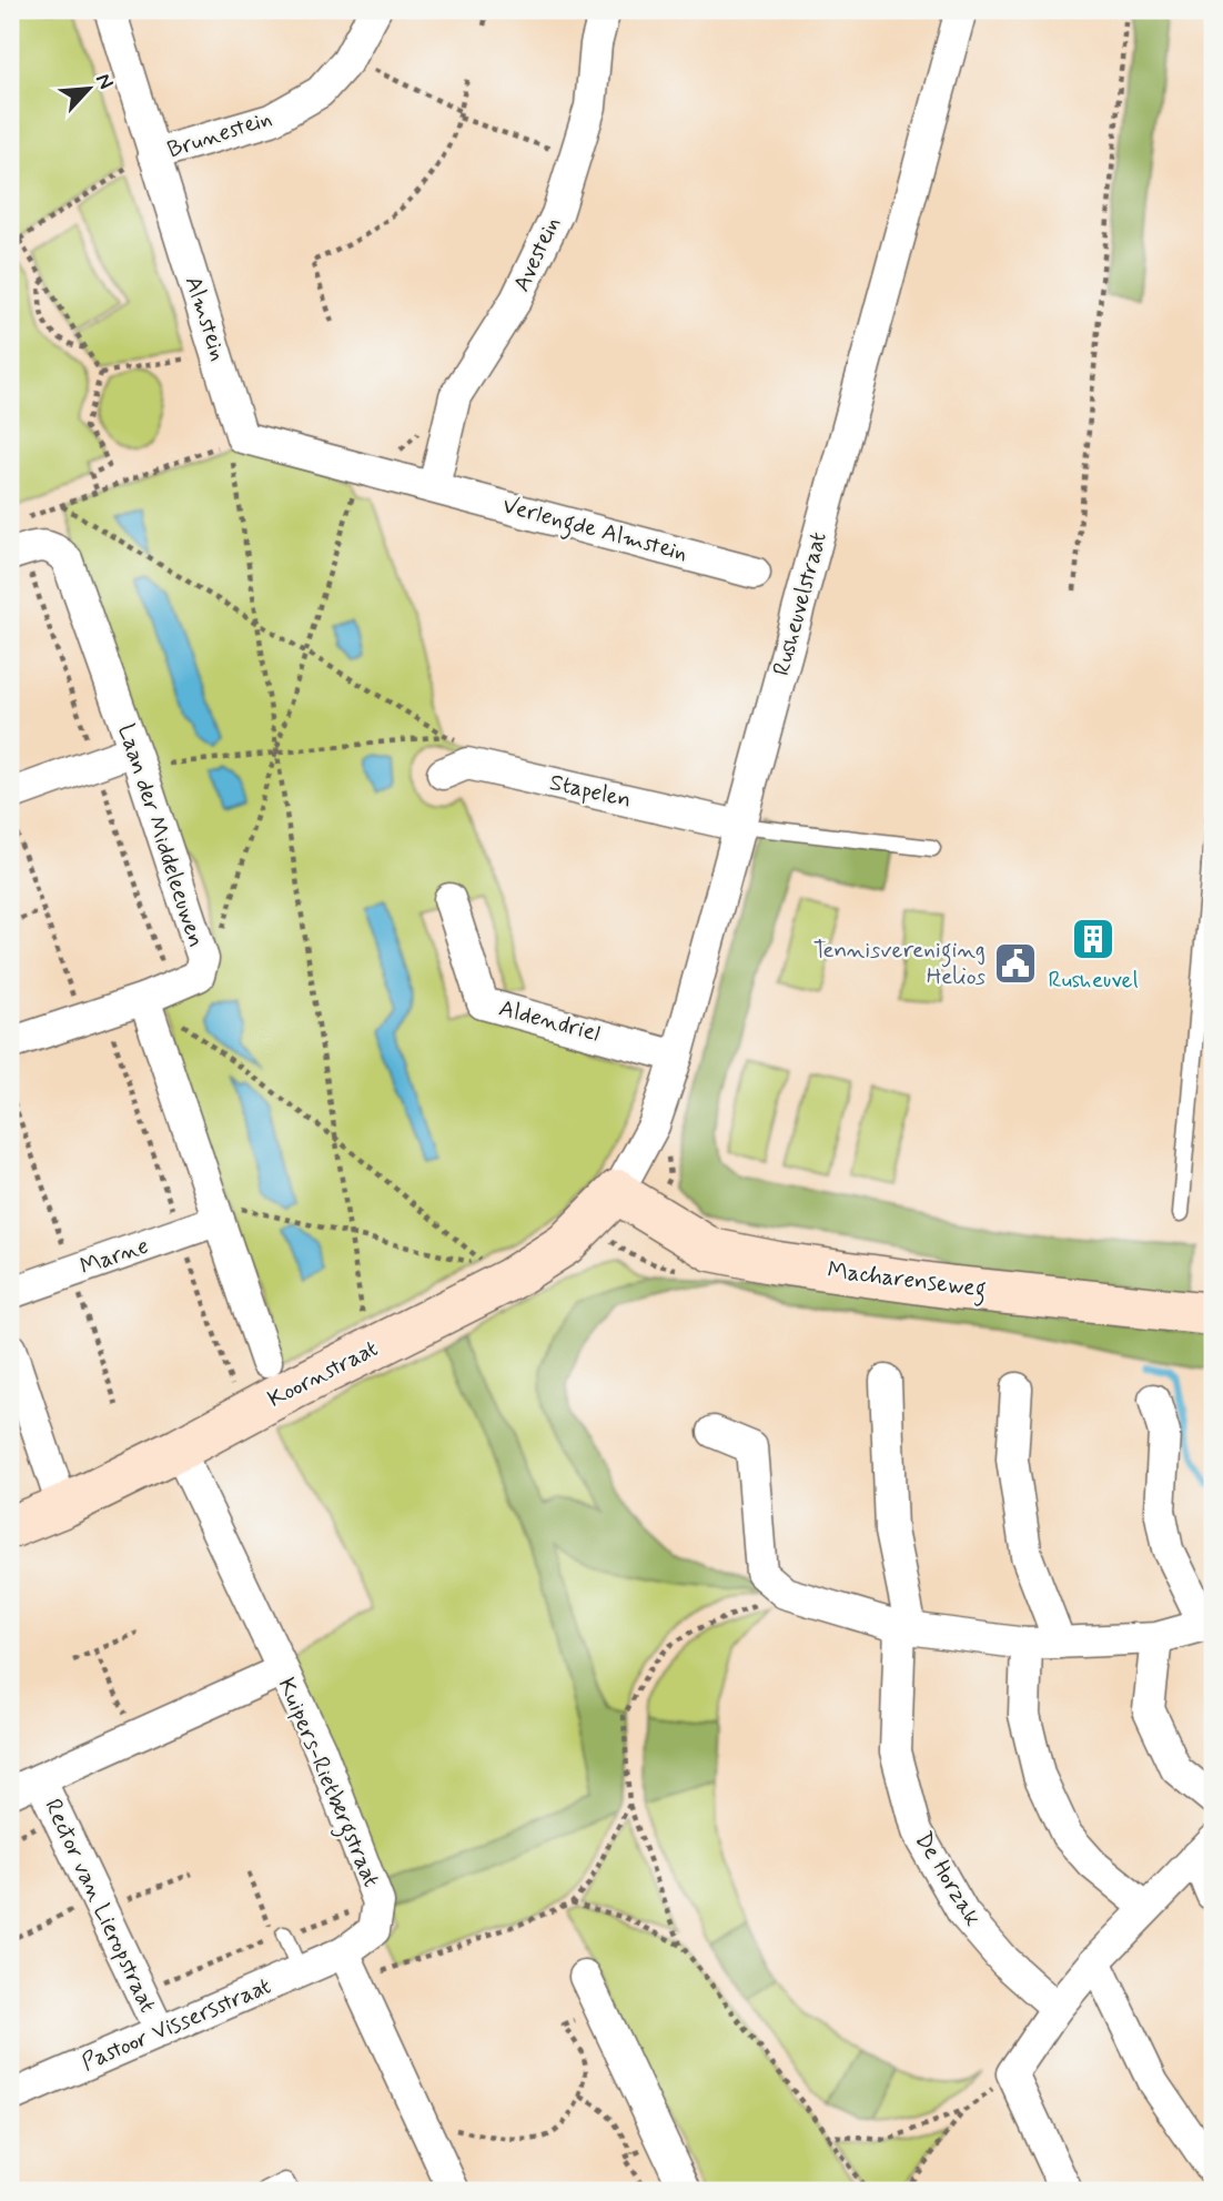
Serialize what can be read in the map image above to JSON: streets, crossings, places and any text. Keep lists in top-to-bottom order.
{
  "streets": {
    "street": [
      "Brunestein",
      "Avestein",
      "Almstein",
      "Verlengde Almstein",
      "Rusheuvelstraat",
      "Stapelen",
      "Laan der Middeleeuwen",
      "Aldendriel",
      "Marne",
      "Macharenseweg",
      "Koornstraat",
      "Kuipers-Rietbergstraat",
      "De Horzak",
      "Rector van Lieropstraat",
      "Pastoor Vissersstraat"
    ]
  },
  "crossings": [
    ["Brunestein", "Almstein"],
    ["Avestein", "Verlengde Almstein"],
    ["Rusheuvelstraat", "Stapelen"],
    ["Rusheuvelstraat", "Aldendriel"],
    ["Rusheuvelstraat", "Macharenseweg"],
    ["Rusheuvelstraat", "Koornstraat"],
    ["Macharenseweg", "Koornstraat"],
    ["Koornstraat", "Kuipers-Rietbergstraat"],
    ["Kuipers-Rietbergstraat", "Pastoor Vissersstraat"],
    ["Rector van Lieropstraat", "Pastoor Vissersstraat"]
  ],
  "places": {
    "building": ["Rusheuvel"],
    "public building": ["Tennisvereniging Helios"]
  },
  "north": "top right"
}
